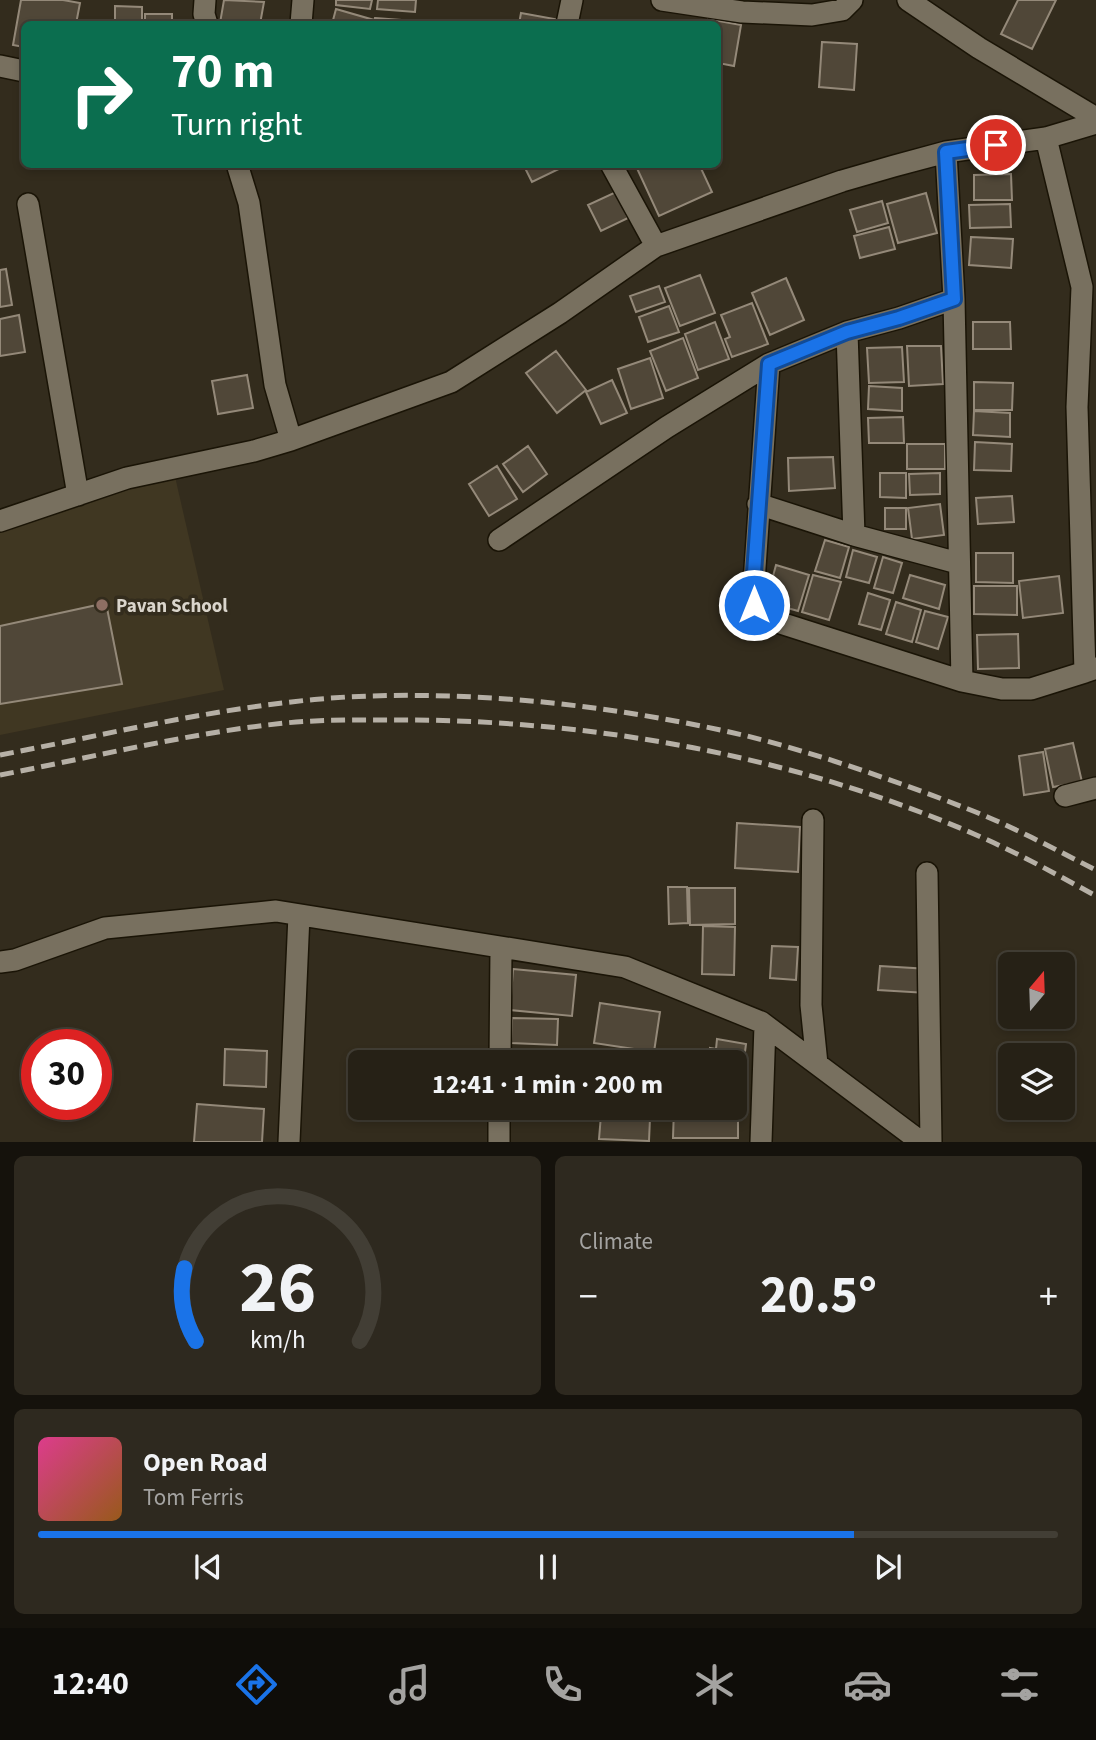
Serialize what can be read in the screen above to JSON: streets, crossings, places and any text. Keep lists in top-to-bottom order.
{
  "places": ["Pavan School"],
  "north": "top",
  "page": {
    "turn": ["70 m", "Turn right"],
    "limit": "30",
    "trip": "12:41 · 1 min · 200 m",
    "tile": "Climate",
    "heat": ["−", "20.5°", "+"],
    "song": ["Open Road", "Tom Ferris"],
    "tabs": "12:40",
    "gauge": ["26", "km/h"]
  }
}
